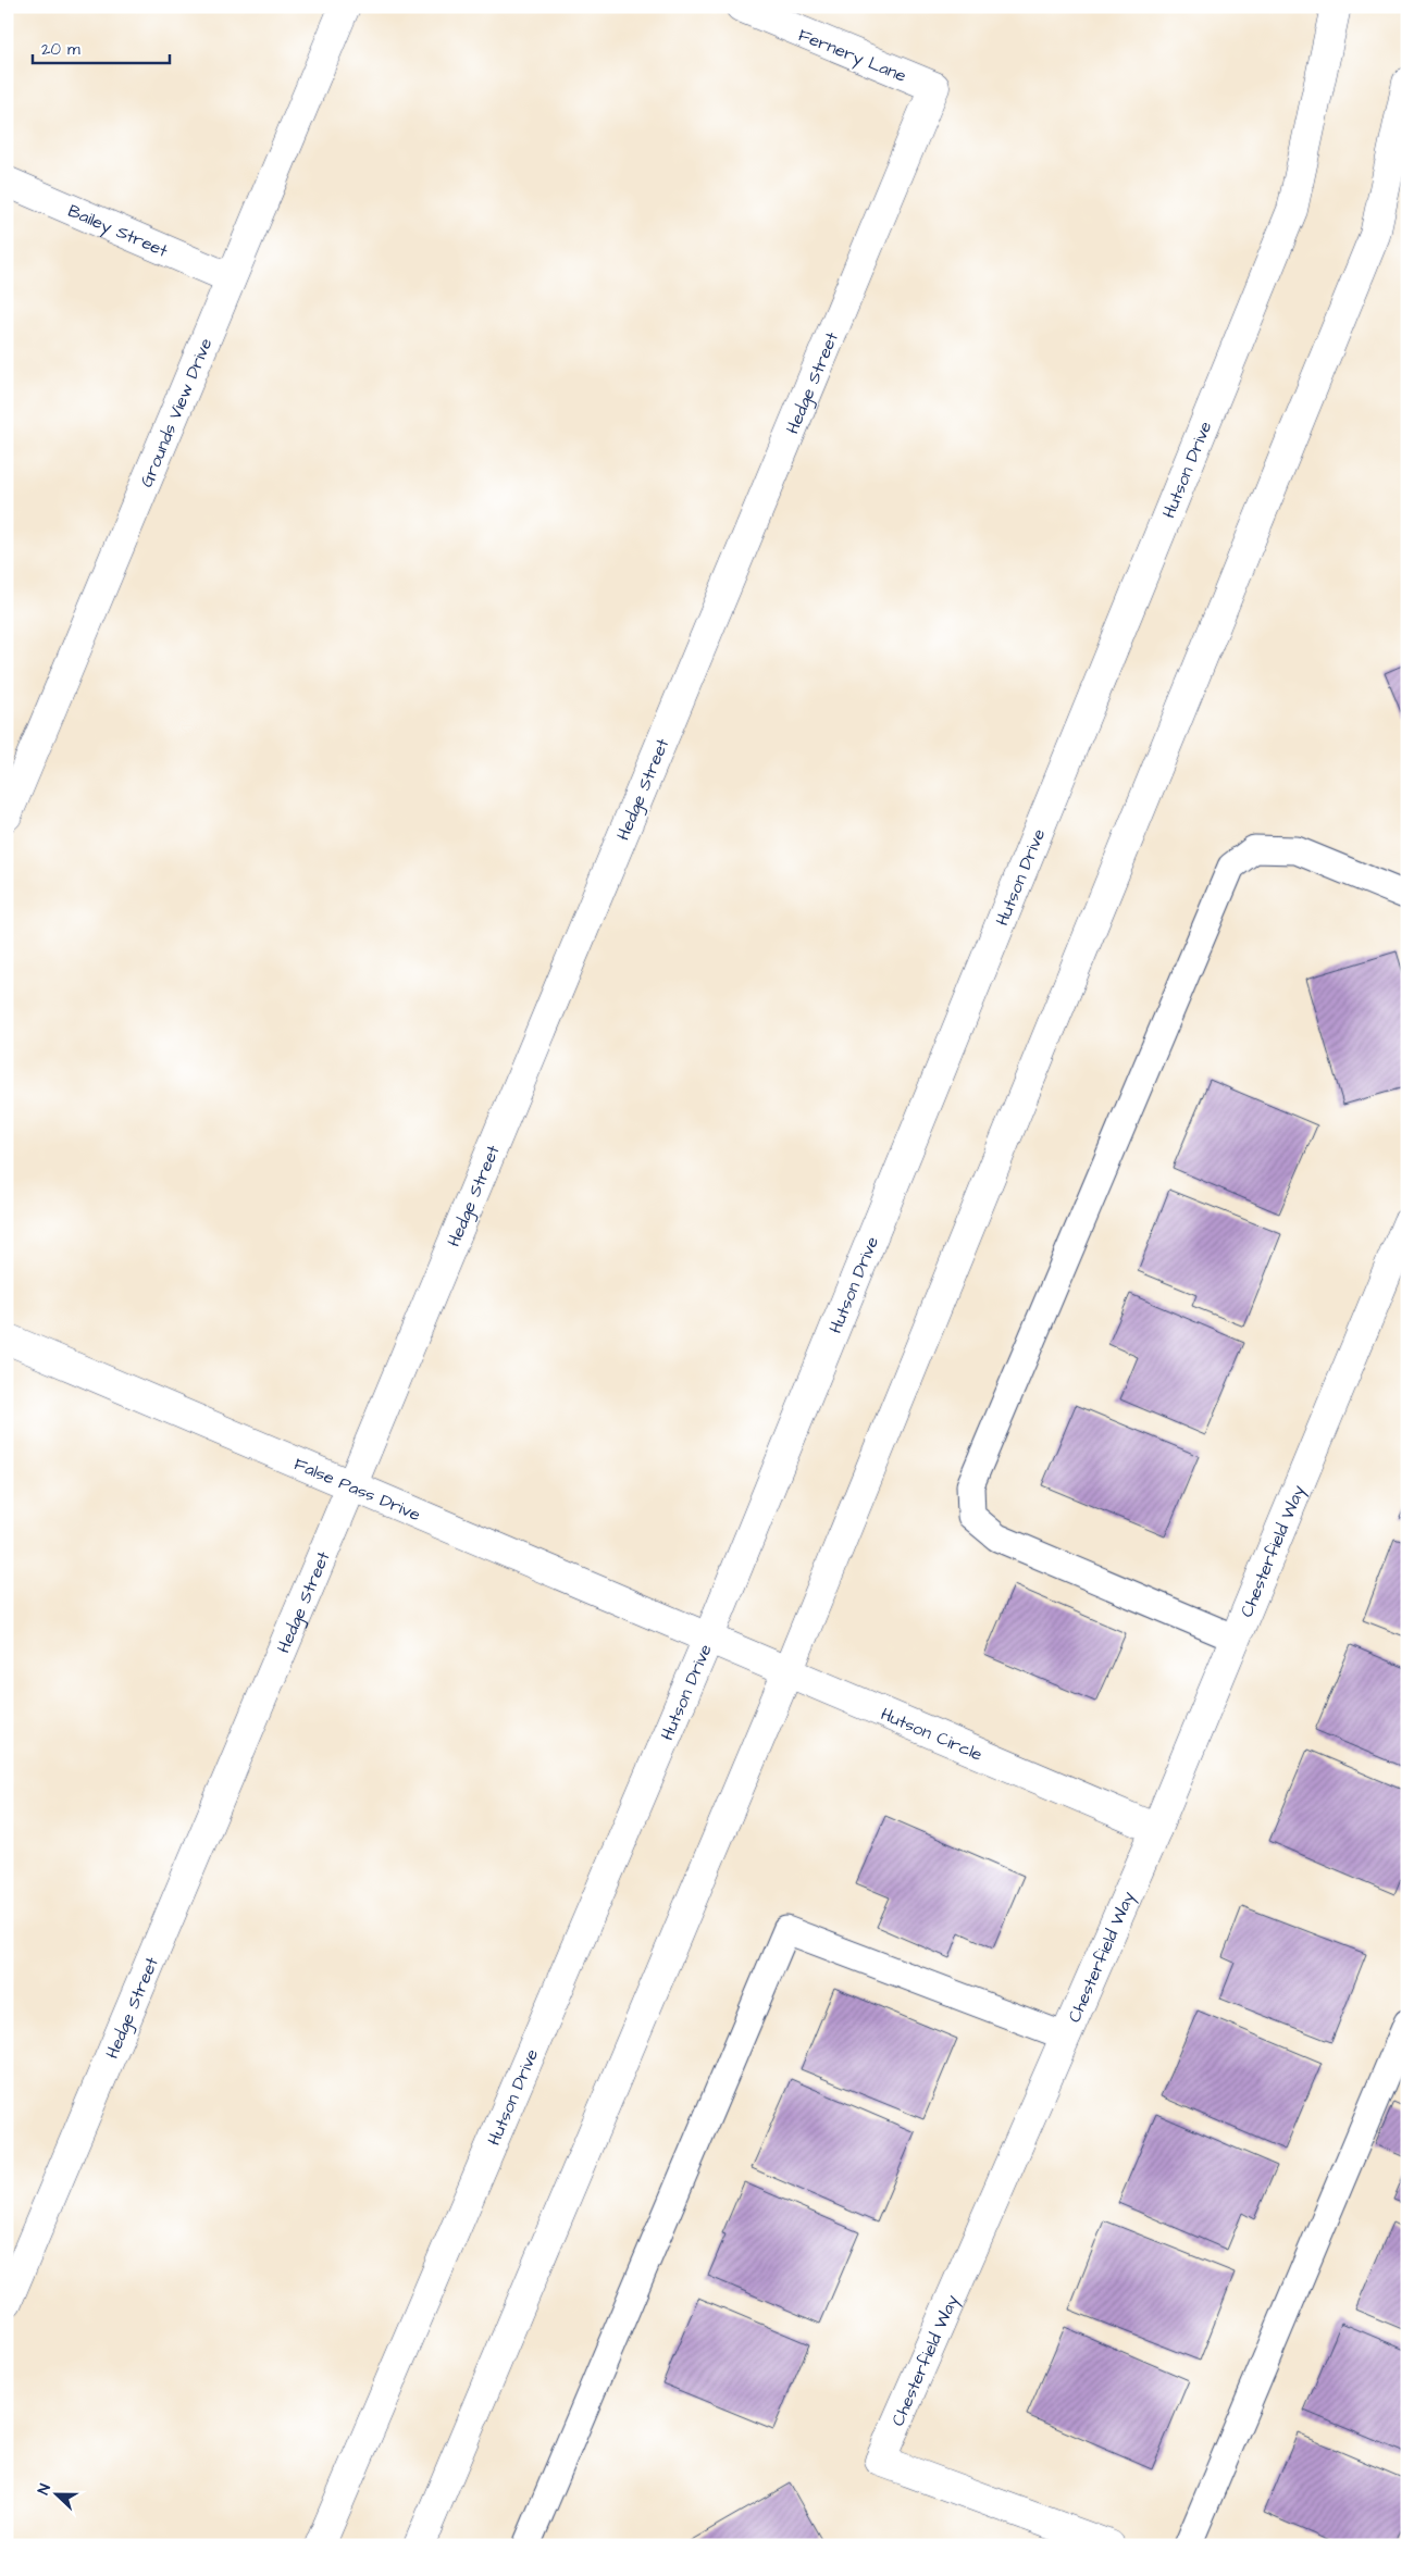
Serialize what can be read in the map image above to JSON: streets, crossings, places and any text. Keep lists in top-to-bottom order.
{
  "streets": {
    "street": [
      "Fernery Lane",
      "Bailey Street",
      "Hedge Street",
      "Grounds View Drive",
      "Hutson Drive",
      "False Pass Drive",
      "Chesterfield Way",
      "Hutson Circle"
    ]
  },
  "crossings": [
    ["Fernery Lane", "Hedge Street"],
    ["Bailey Street", "Grounds View Drive"],
    ["Hedge Street", "False Pass Drive"],
    ["Hutson Drive", "False Pass Drive"],
    ["Hutson Drive", "Hutson Circle"],
    ["False Pass Drive", "Hutson Circle"],
    ["Chesterfield Way", "Hutson Circle"]
  ],
  "scale_bar": "20 m",
  "north": "left"
}
